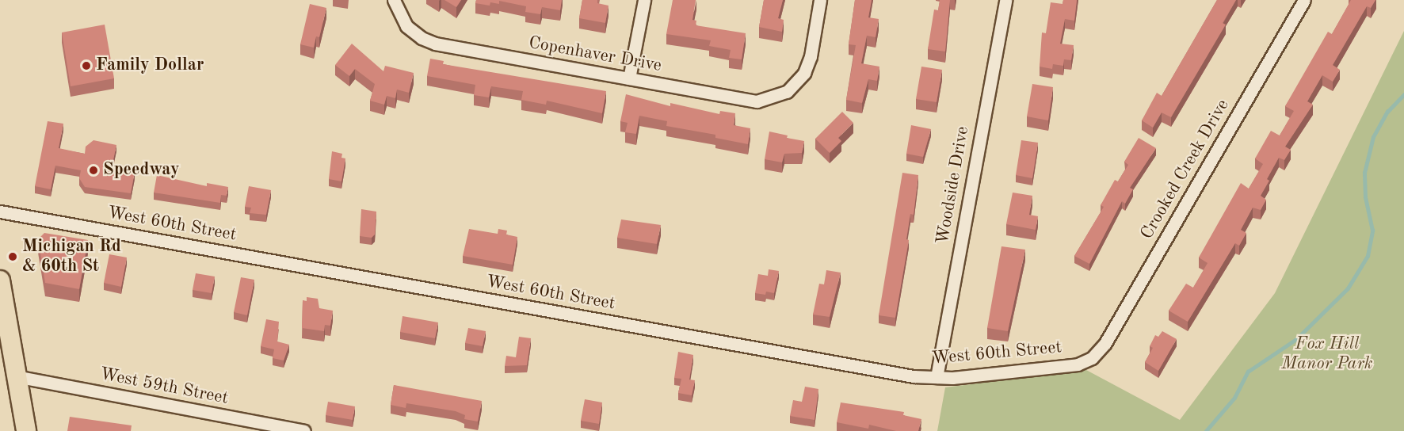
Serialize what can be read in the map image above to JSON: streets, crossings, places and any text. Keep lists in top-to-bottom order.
{
  "streets": {
    "street": [
      "Copenhaver Drive",
      "Crooked Creek Drive",
      "Woodside Drive",
      "West 60th Street",
      "West 59th Street"
    ]
  },
  "crossings": [
    ["Crooked Creek Drive", "West 60th Street"],
    ["Woodside Drive", "West 60th Street"]
  ],
  "parks": ["Fox Hill Manor Park"],
  "places": ["Family Dollar", "Speedway", "Michigan Rd & 60th St"]
}
